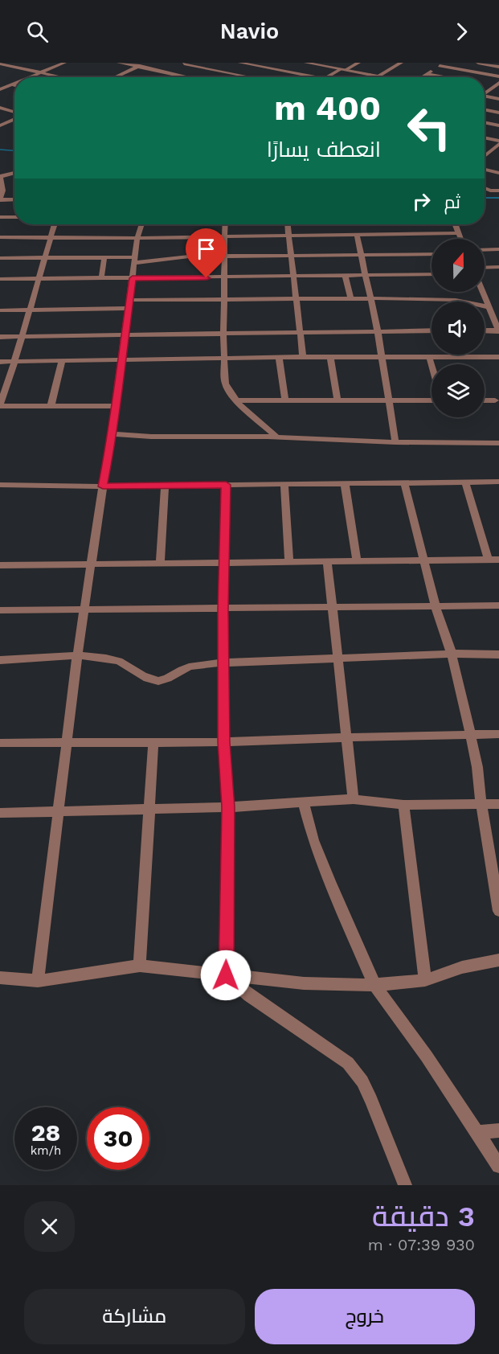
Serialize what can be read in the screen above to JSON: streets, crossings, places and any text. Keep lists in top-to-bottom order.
{
  "north": "top",
  "page": {
    "header": "Navio",
    "turn": ["400 m", "انعطف يسارًا"],
    "then": "ثم",
    "speed": "28 km/h",
    "limit": "30",
    "heading": ["3 دقيقة", "930 m · 07:39"],
    "buttons": ["خروج", "مشاركة"]
  }
}
